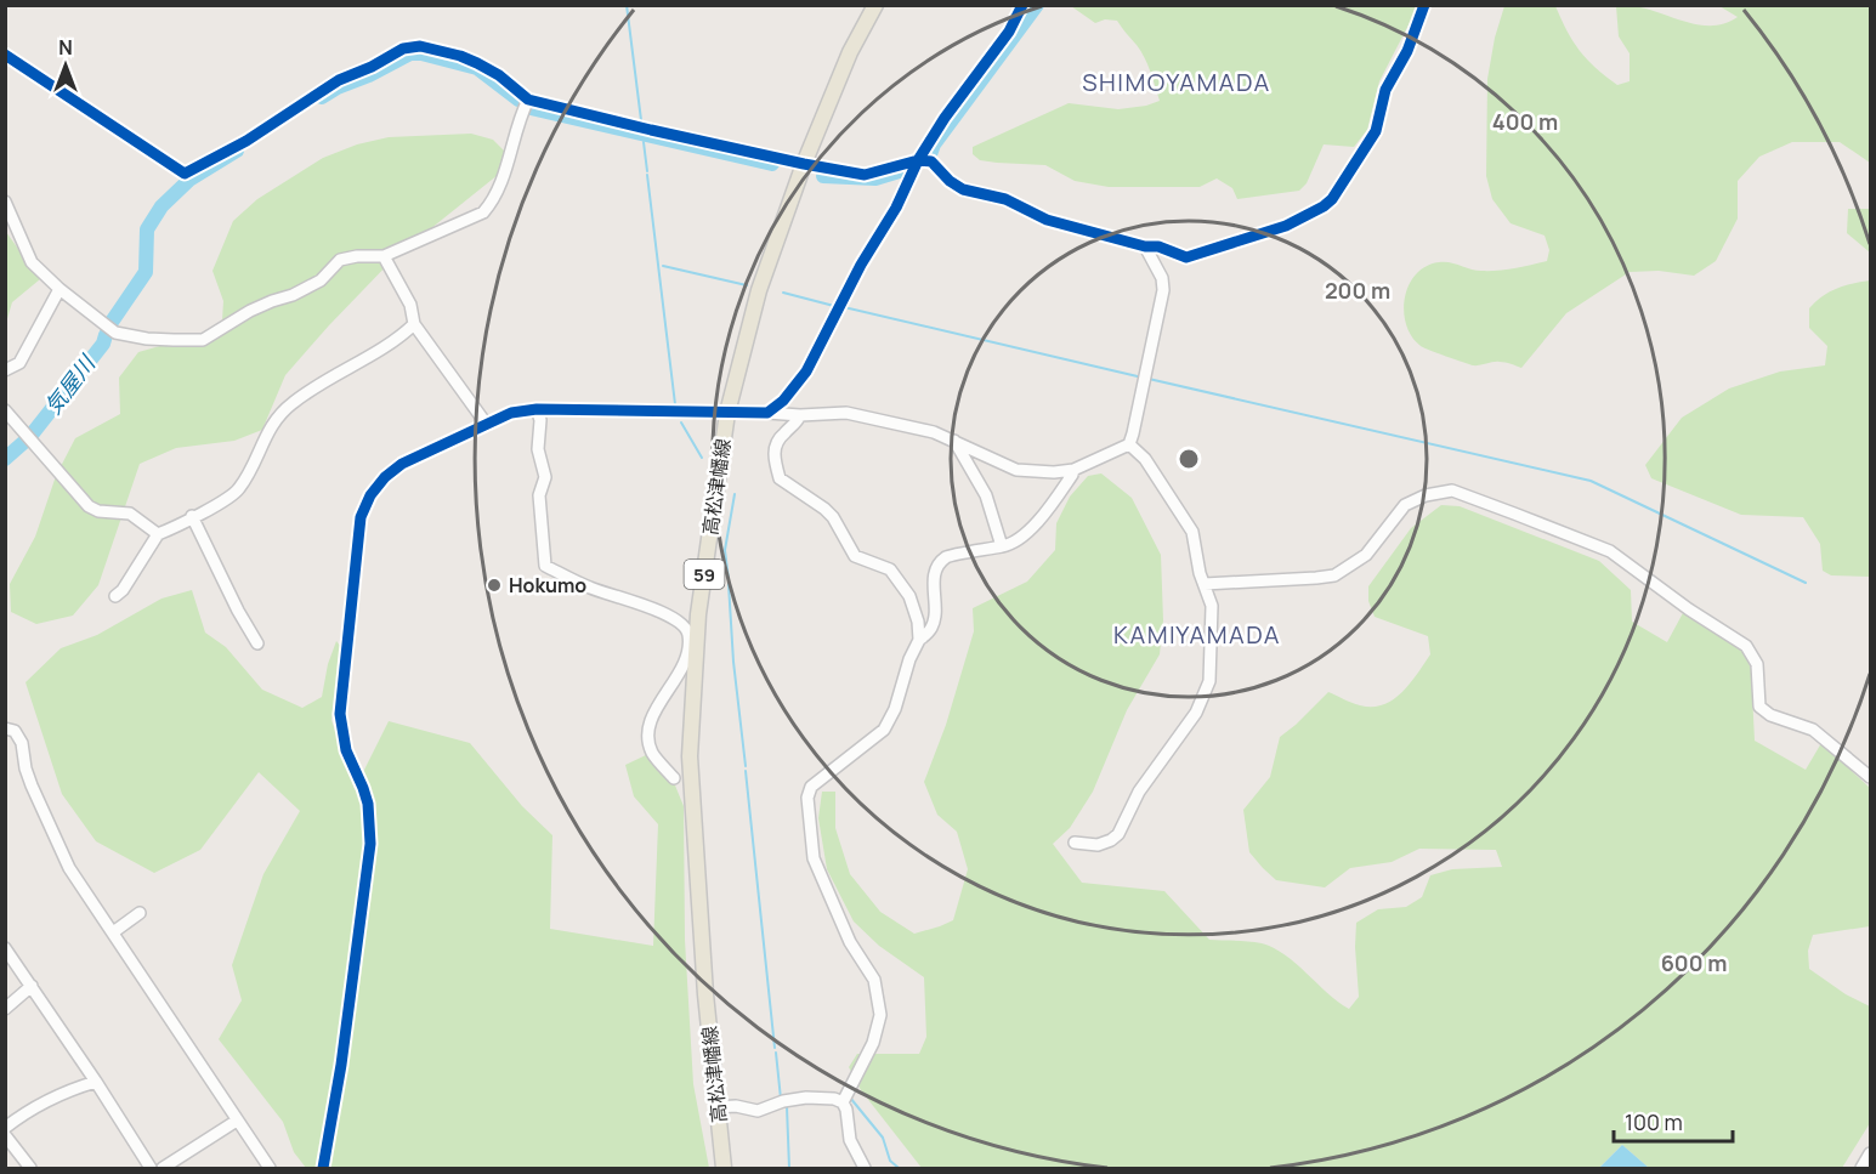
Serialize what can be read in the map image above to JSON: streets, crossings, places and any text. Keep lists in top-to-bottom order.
{
  "streets": {
    "main road": ["高松津幡線", "59"]
  },
  "districts": ["SHIMOYAMADA", "KAMIYAMADA"],
  "water": ["気屋川"],
  "places": ["Hokumo"],
  "scale_bar": "100 m",
  "north": "top",
  "rings": ["400 m", "200 m", "600 m"]
}
